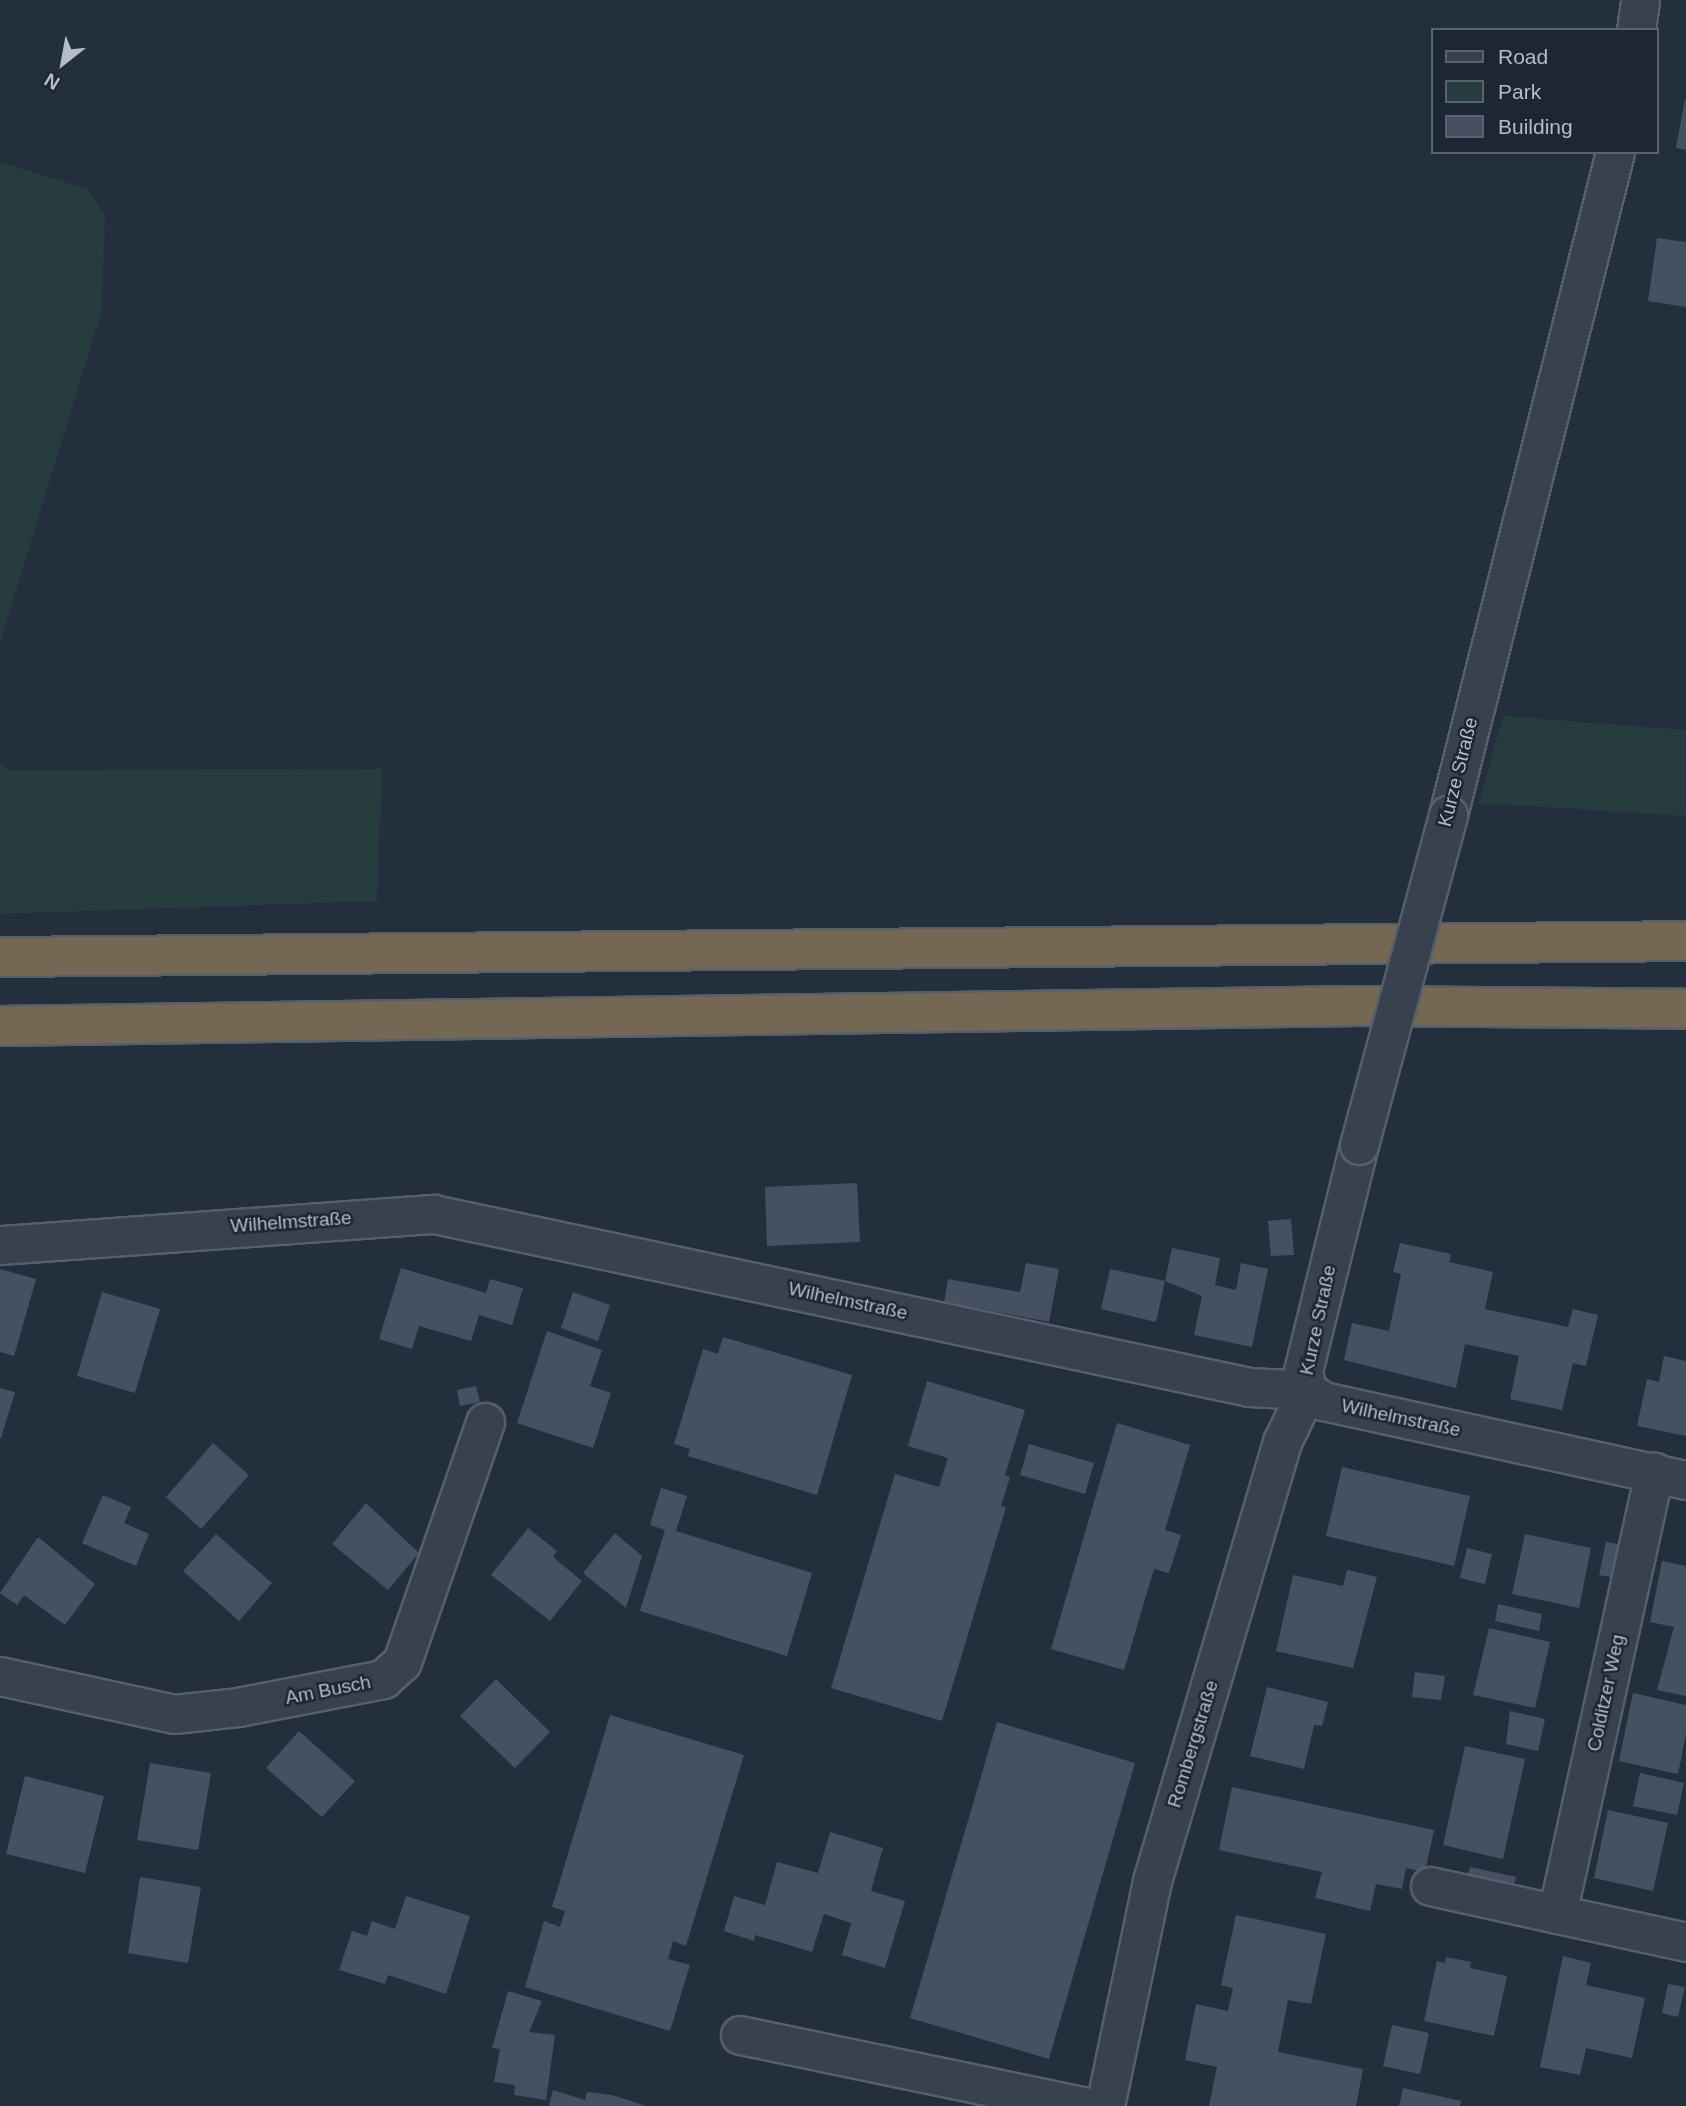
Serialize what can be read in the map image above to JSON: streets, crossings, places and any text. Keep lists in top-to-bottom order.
{
  "streets": {
    "street": [
      "Kurze Straße",
      "Wilhelmstraße",
      "Am Busch",
      "Colditzer Weg",
      "Rombergstraße"
    ]
  },
  "crossings": [
    ["Kurze Straße", "Wilhelmstraße"],
    ["Kurze Straße", "Rombergstraße"],
    ["Wilhelmstraße", "Colditzer Weg"],
    ["Wilhelmstraße", "Rombergstraße"]
  ],
  "legend": ["Road", "Park", "Building"],
  "north": "bottom left"
}
